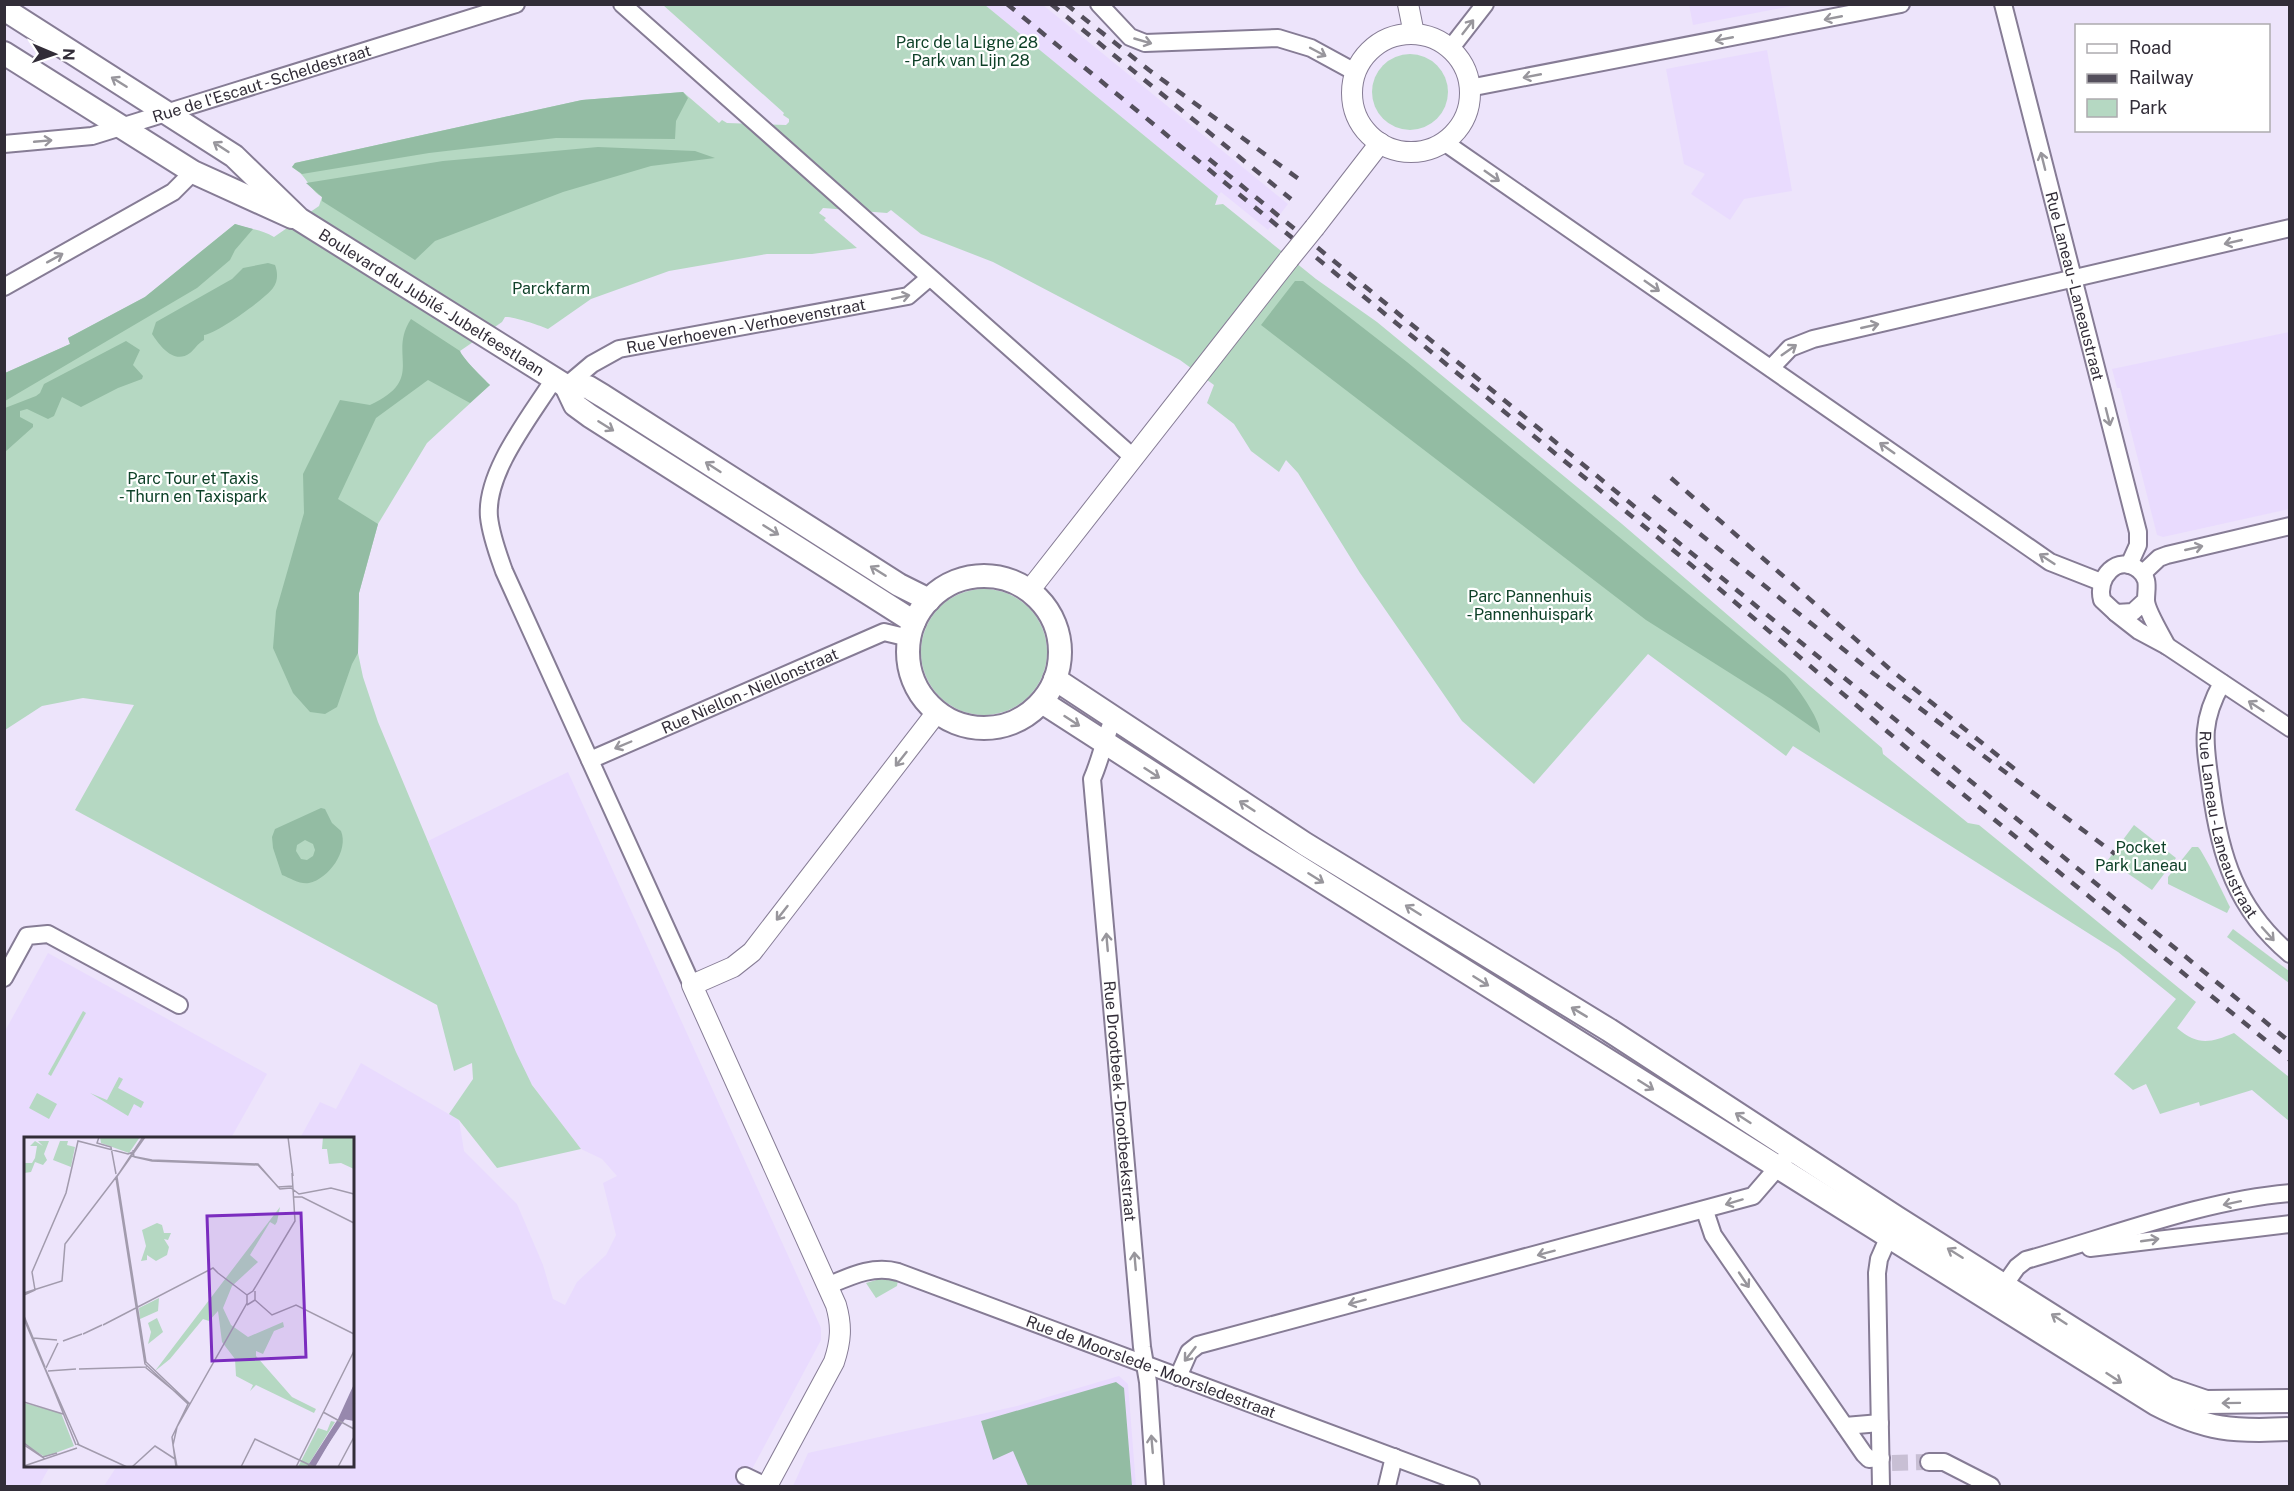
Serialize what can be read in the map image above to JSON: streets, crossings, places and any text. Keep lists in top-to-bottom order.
{
  "streets": {
    "main road": ["Boulevard du Jubilé - Jubelfeestlaan"],
    "street": [
      "Rue de l'Escaut - Scheldestraat",
      "Rue Laneau - Laneaustraat",
      "Rue Verhoeven - Verhoevenstraat",
      "Rue Niellon - Niellonstraat",
      "Rue Drootbeek - Drootbeekstraat",
      "Rue de Moorslede - Moorsledestraat"
    ]
  },
  "crossings": [
    ["Rue de l'Escaut - Scheldestraat", "Boulevard du Jubilé - Jubelfeestlaan"],
    ["Boulevard du Jubilé - Jubelfeestlaan", "Rue Verhoeven - Verhoevenstraat"],
    ["Rue Verhoeven - Verhoevenstraat", "Rue Niellon - Niellonstraat"],
    ["Rue Drootbeek - Drootbeekstraat", "Rue de Moorslede - Moorsledestraat"]
  ],
  "one_way": ["Rue Verhoeven - Verhoevenstraat", "Rue Niellon - Niellonstraat", "Rue Drootbeek - Drootbeekstraat"],
  "parks": [
    "Parc de la Ligne 28 - Park van Lijn 28",
    "Parckfarm",
    "Parc Tour et Taxis - Thurn en Taxispark",
    "Parc Pannenhuis - Pannenhuispark",
    "Pocket Park Laneau"
  ],
  "legend": ["Road", "Railway", "Park"],
  "north": "right"
}
